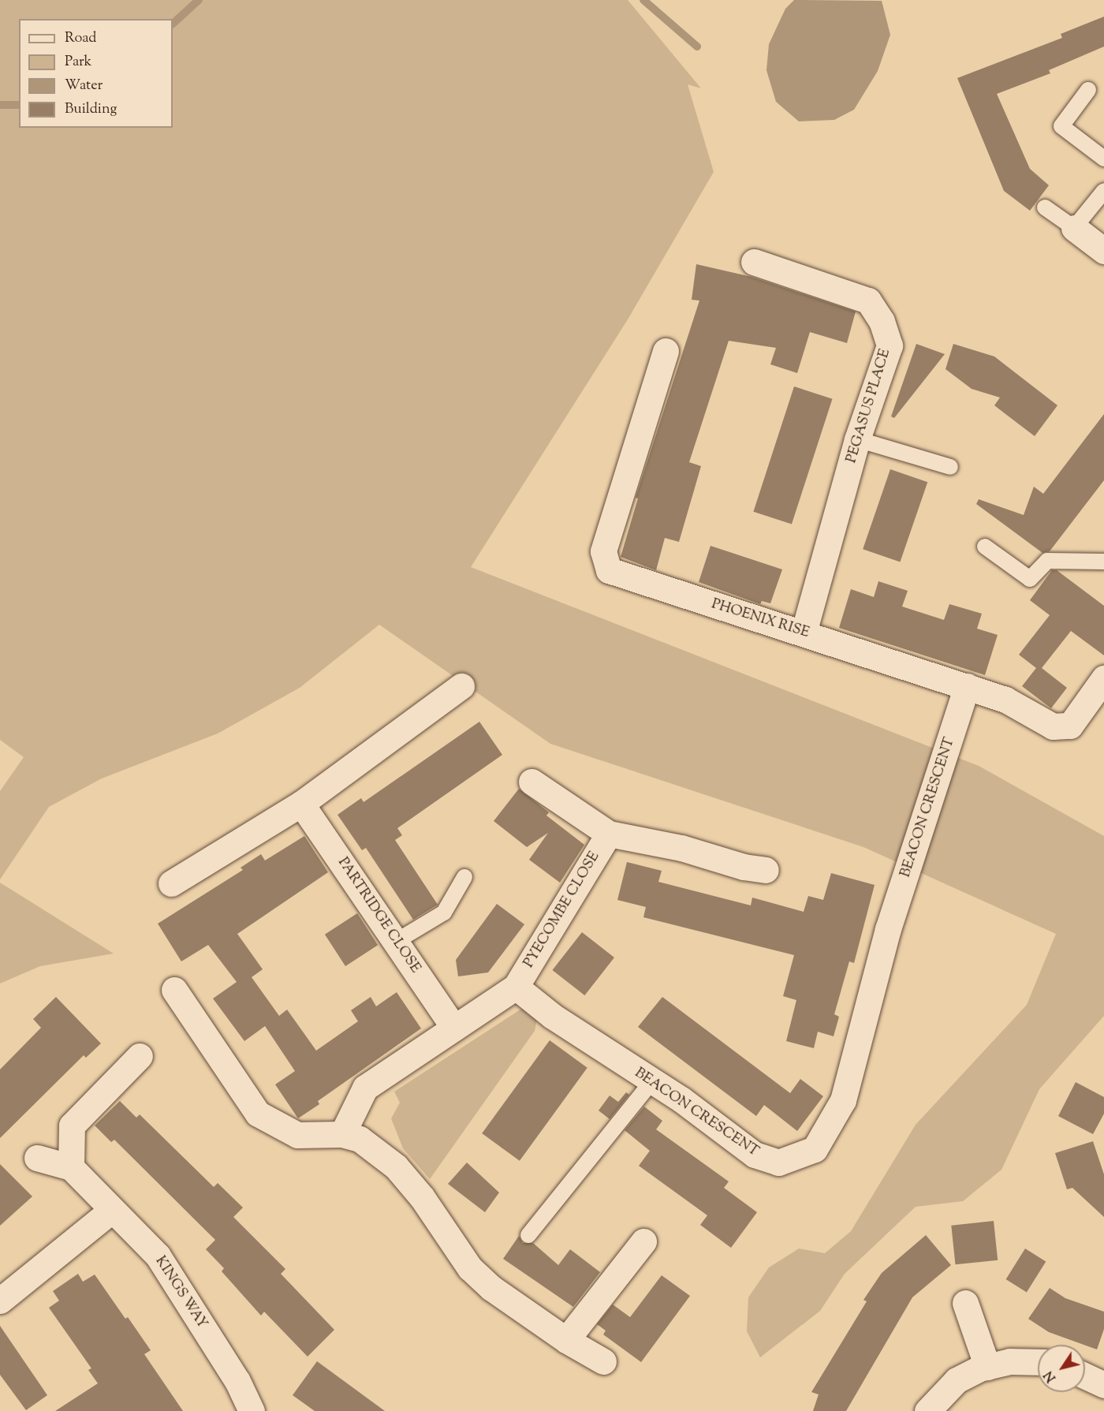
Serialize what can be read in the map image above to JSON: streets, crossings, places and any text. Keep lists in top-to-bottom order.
{
  "streets": {
    "street": [
      "PEGASUS PLACE",
      "PHOENIX RISE",
      "BEACON CRESCENT",
      "PYECOMBE CLOSE",
      "PARTRIDGE CLOSE",
      "KINGS WAY"
    ]
  },
  "crossings": [
    ["PEGASUS PLACE", "PHOENIX RISE"],
    ["PHOENIX RISE", "BEACON CRESCENT"],
    ["BEACON CRESCENT", "PYECOMBE CLOSE"]
  ],
  "legend": [
    "Road",
    "Park",
    "Water",
    "Building"
  ],
  "north": "bottom left"
}
